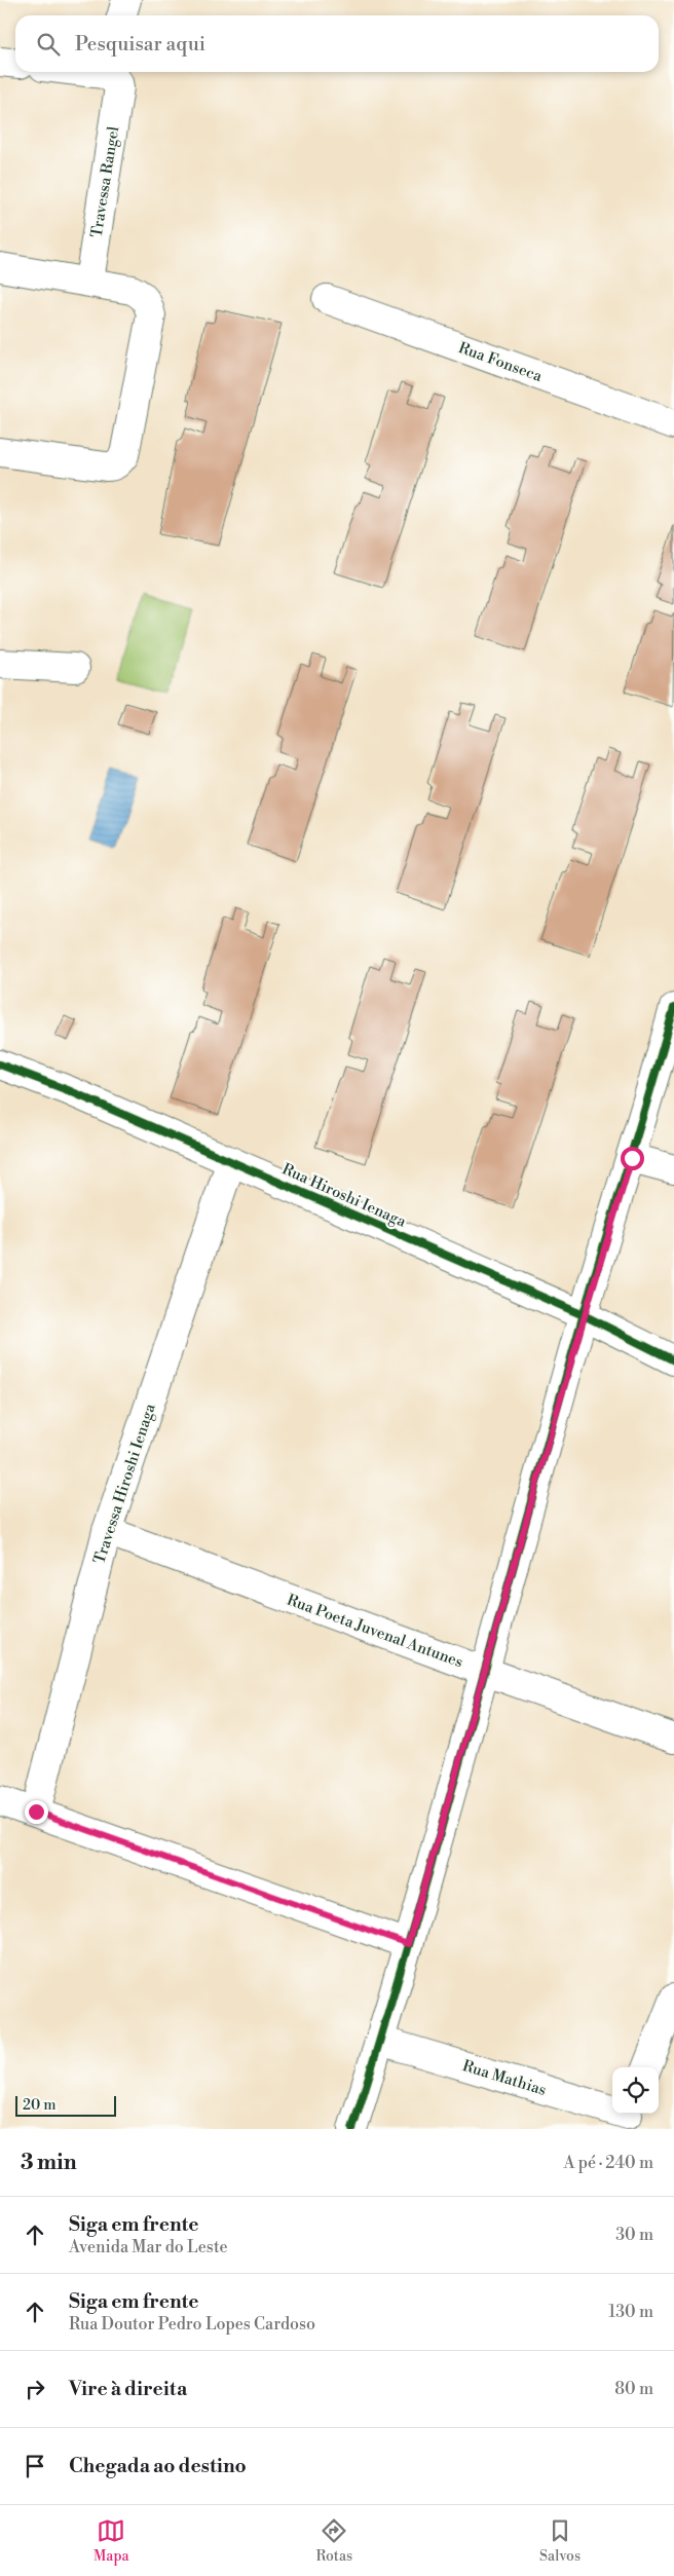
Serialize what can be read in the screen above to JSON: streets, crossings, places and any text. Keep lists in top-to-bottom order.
{
  "streets": {
    "street": [
      "Travessa Rangel",
      "Rua Fonseca",
      "Rua Hiroshi Ienaga",
      "Travessa Hiroshi Ienaga",
      "Rua Poeta Juvenal Antunes",
      "Rua Mathias"
    ]
  },
  "crossings": [
    ["Rua Hiroshi Ienaga", "Travessa Hiroshi Ienaga"],
    ["Travessa Hiroshi Ienaga", "Rua Poeta Juvenal Antunes"]
  ],
  "scale_bar": "20 m",
  "page": {
    "search": "Pesquisar aqui",
    "scale": "20 m",
    "heading": ["3 min", "A pé · 240 m"],
    "list": [
      ["Siga em frente", "Avenida Mar do Leste", "30 m"],
      ["Siga em frente", "Rua Doutor Pedro Lopes Cardoso", "130 m"],
      ["Vire à direita", "80 m"],
      "Chegada ao destino"
    ],
    "nav": ["Mapa", "Rotas", "Salvos"]
  }
}
